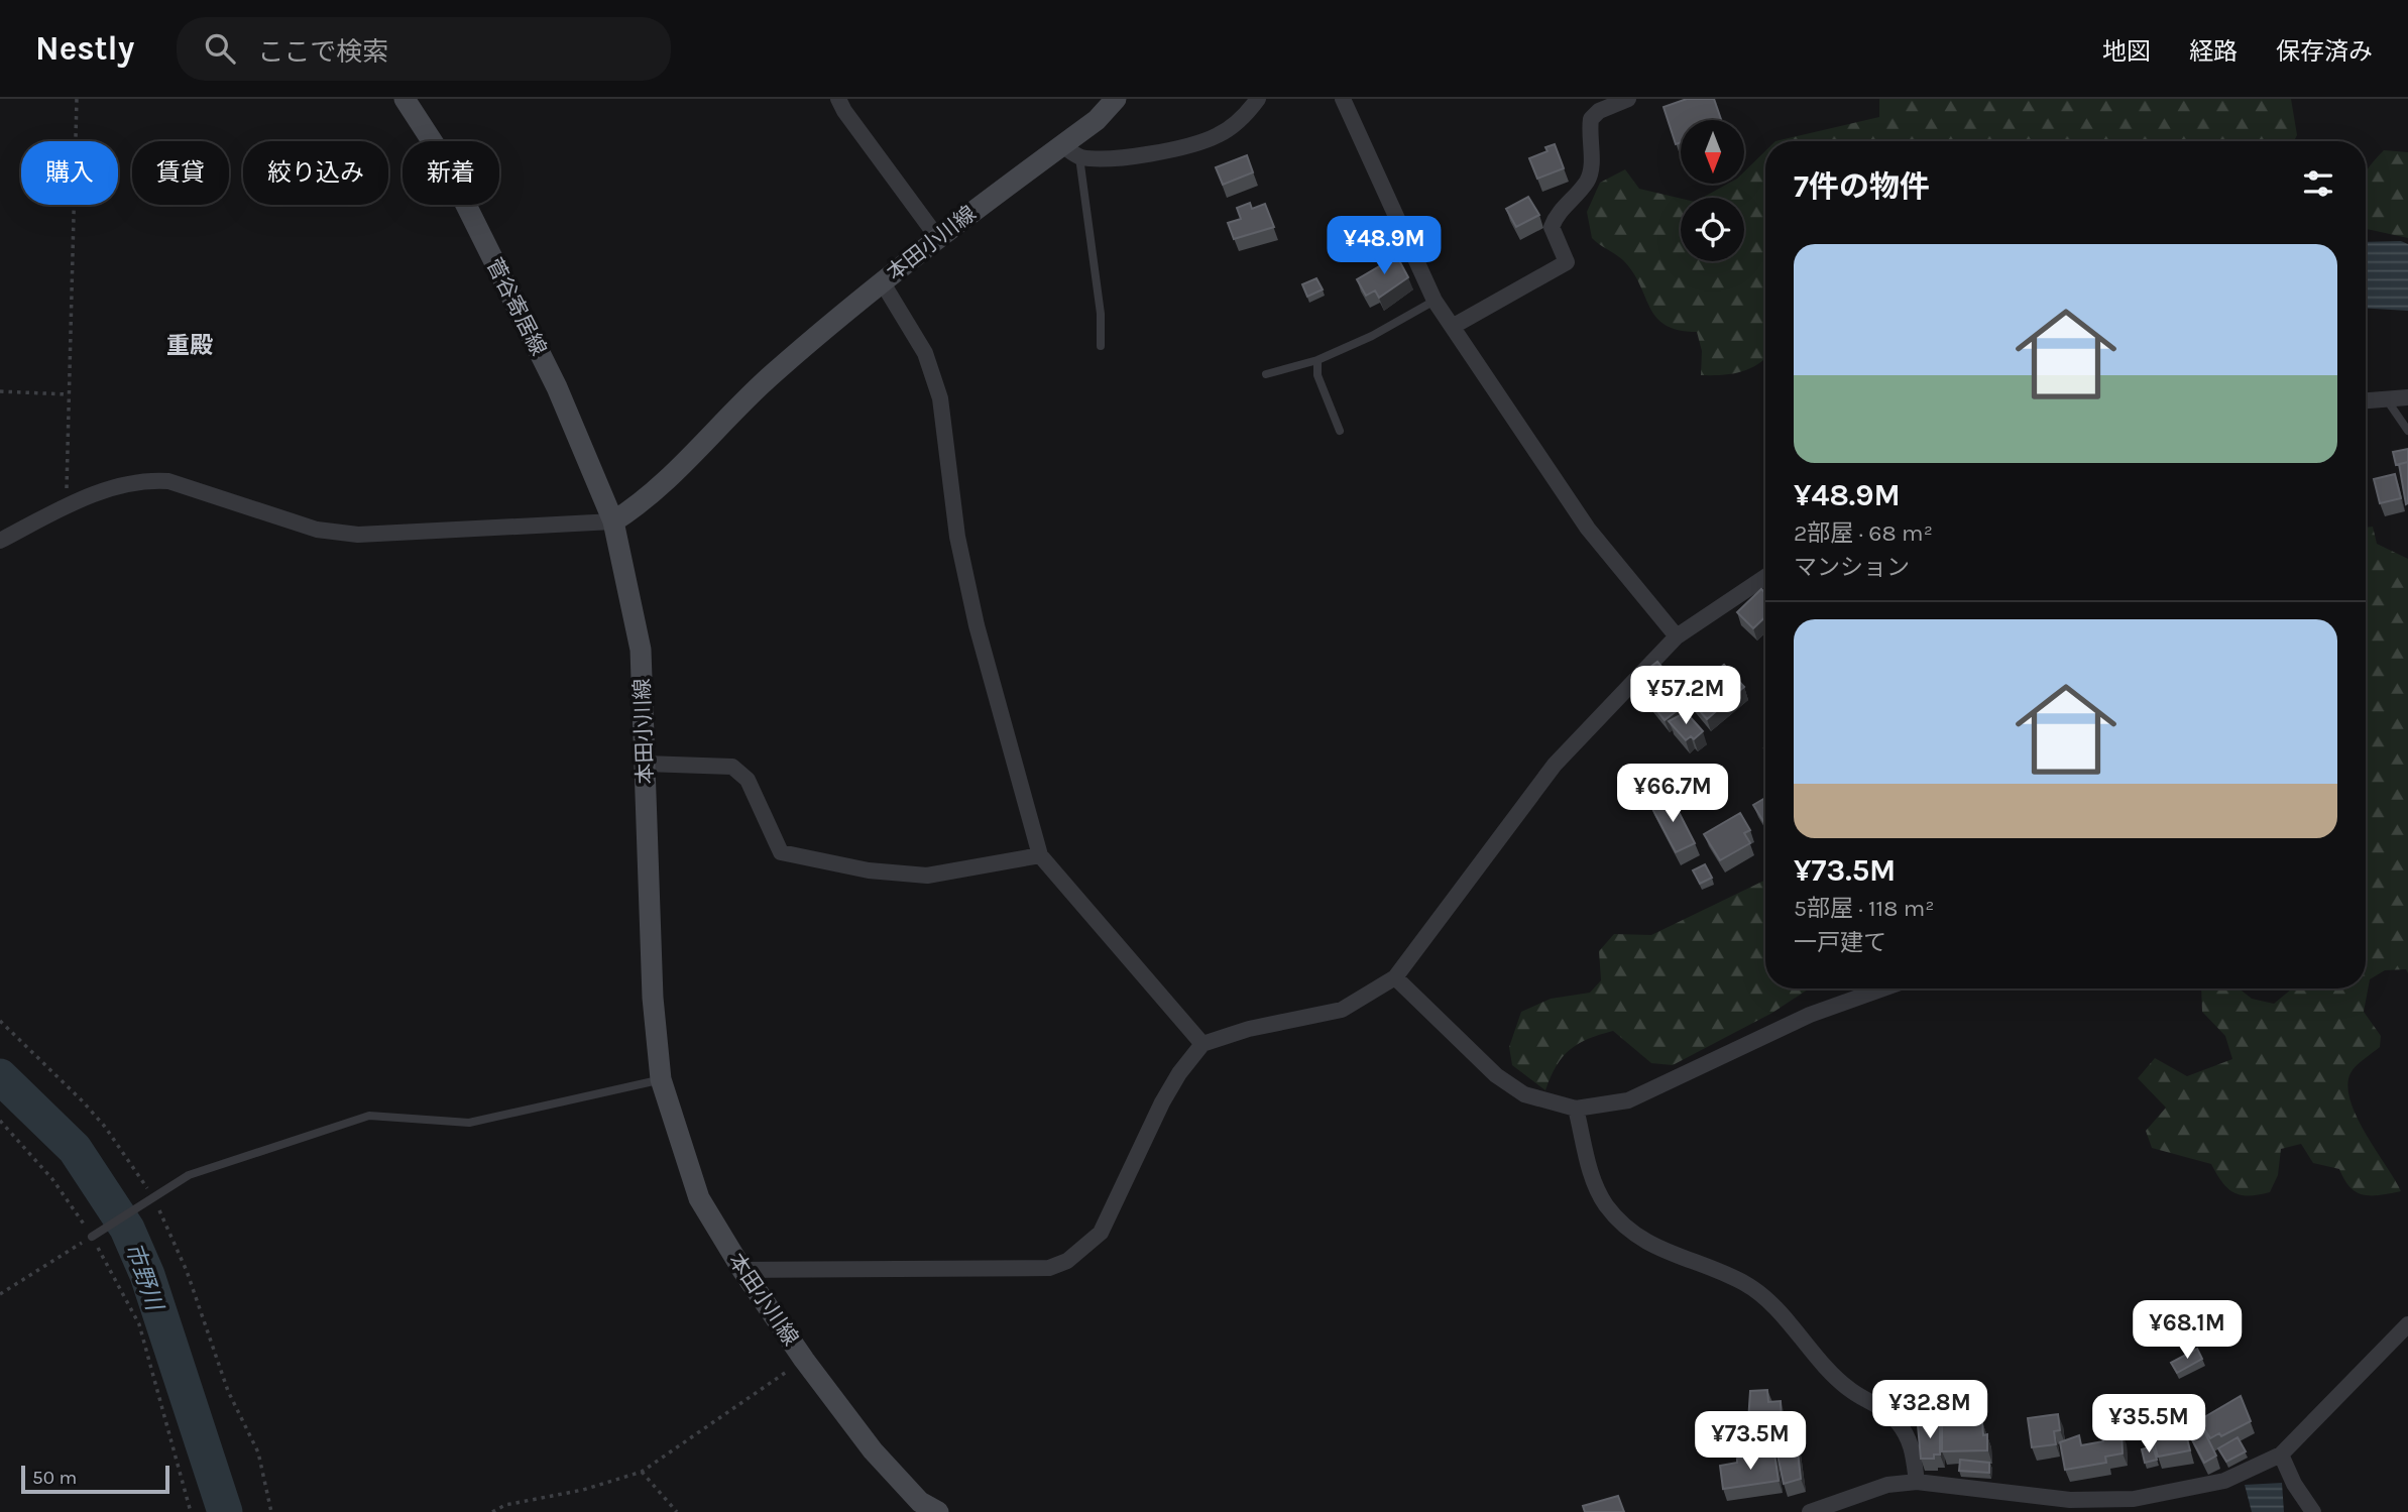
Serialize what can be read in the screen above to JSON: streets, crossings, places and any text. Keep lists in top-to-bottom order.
{
  "streets": {
    "main road": ["本田小川線", "菅谷寄居線"]
  },
  "crossings": [
    ["本田小川線", "菅谷寄居線"]
  ],
  "districts": ["重殿"],
  "water": ["市野川"],
  "scale_bar": "50 m",
  "north": "bottom",
  "page": {
    "header": "Nestly",
    "search": "ここで検索",
    "nav": ["地図", "経路", "保存済み"],
    "chip": [
      "購入",
      "賃貸",
      "絞り込み",
      "新着"
    ],
    "heading": "7件の物件",
    "price": [
      "¥48.9M",
      "¥57.2M",
      "¥66.7M",
      "¥68.1M",
      "¥32.8M",
      "¥35.5M",
      "¥73.5M"
    ],
    "list": [
      {
        "name": "¥48.9M",
        "note": "2部屋 · 68 m² · マンション"
      },
      {
        "name": "¥73.5M",
        "note": "5部屋 · 118 m² · 一戸建て"
      }
    ],
    "scale": "50 m"
  }
}
